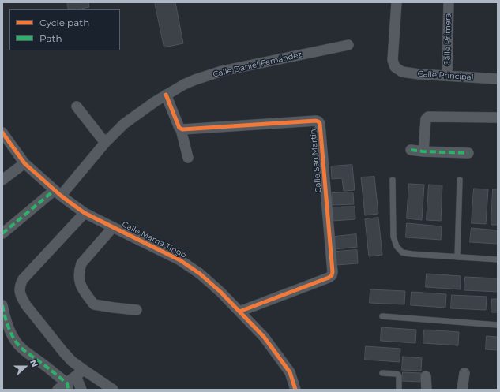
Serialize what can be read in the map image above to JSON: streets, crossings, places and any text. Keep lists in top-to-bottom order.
{
  "streets": {
    "street": [
      "Calle Primera",
      "Calle Daniel Fernández",
      "Calle Principal",
      "Calle San Martín",
      "Calle Mamá Tingó"
    ]
  },
  "crossings": [
    ["Calle Primera", "Calle Principal"],
    ["Calle Daniel Fernández", "Calle Mamá Tingó"],
    ["Calle San Martín", "Calle Mamá Tingó"]
  ],
  "legend": ["Cycle path", "Path"],
  "north": "right"
}
